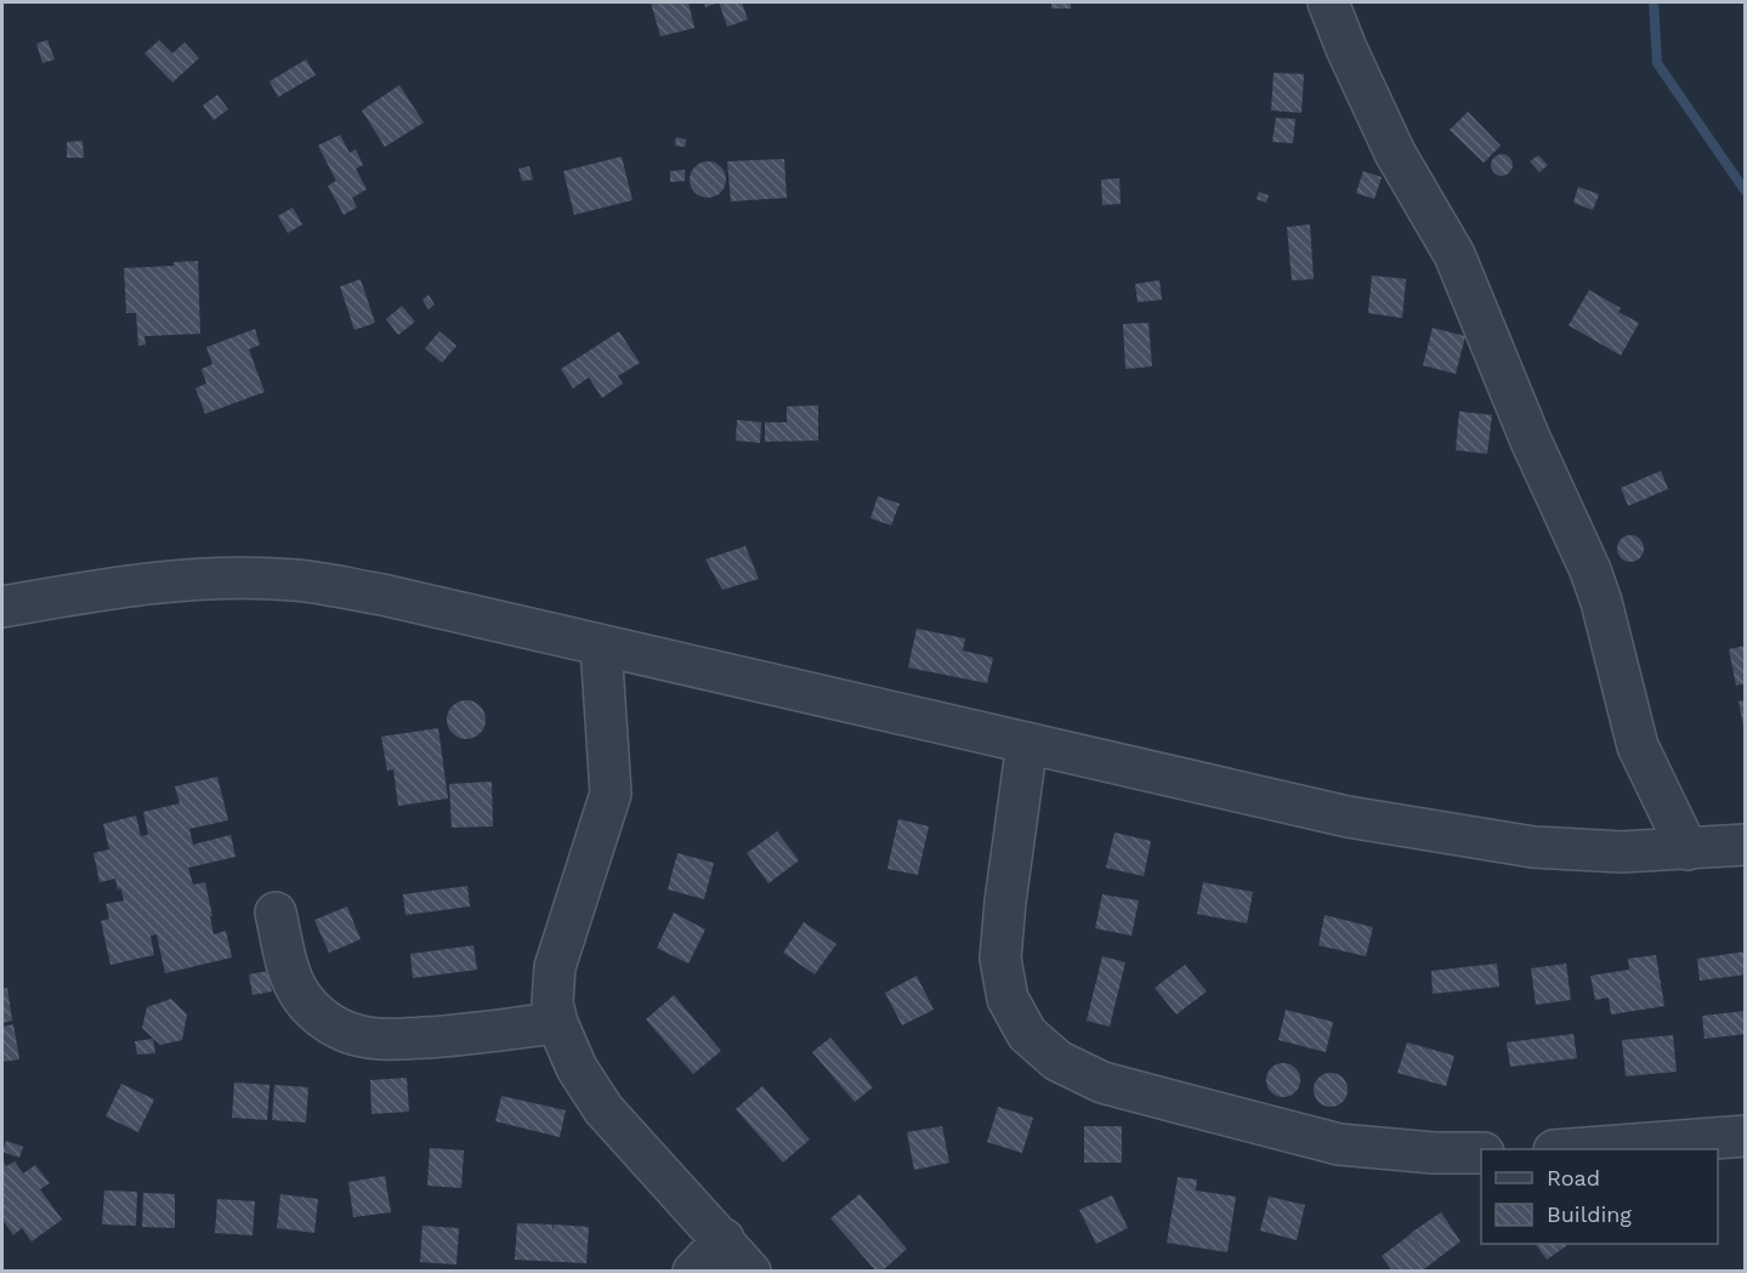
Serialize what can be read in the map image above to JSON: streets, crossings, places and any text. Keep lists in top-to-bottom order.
{
  "legend": ["Road", "Building"]
}
